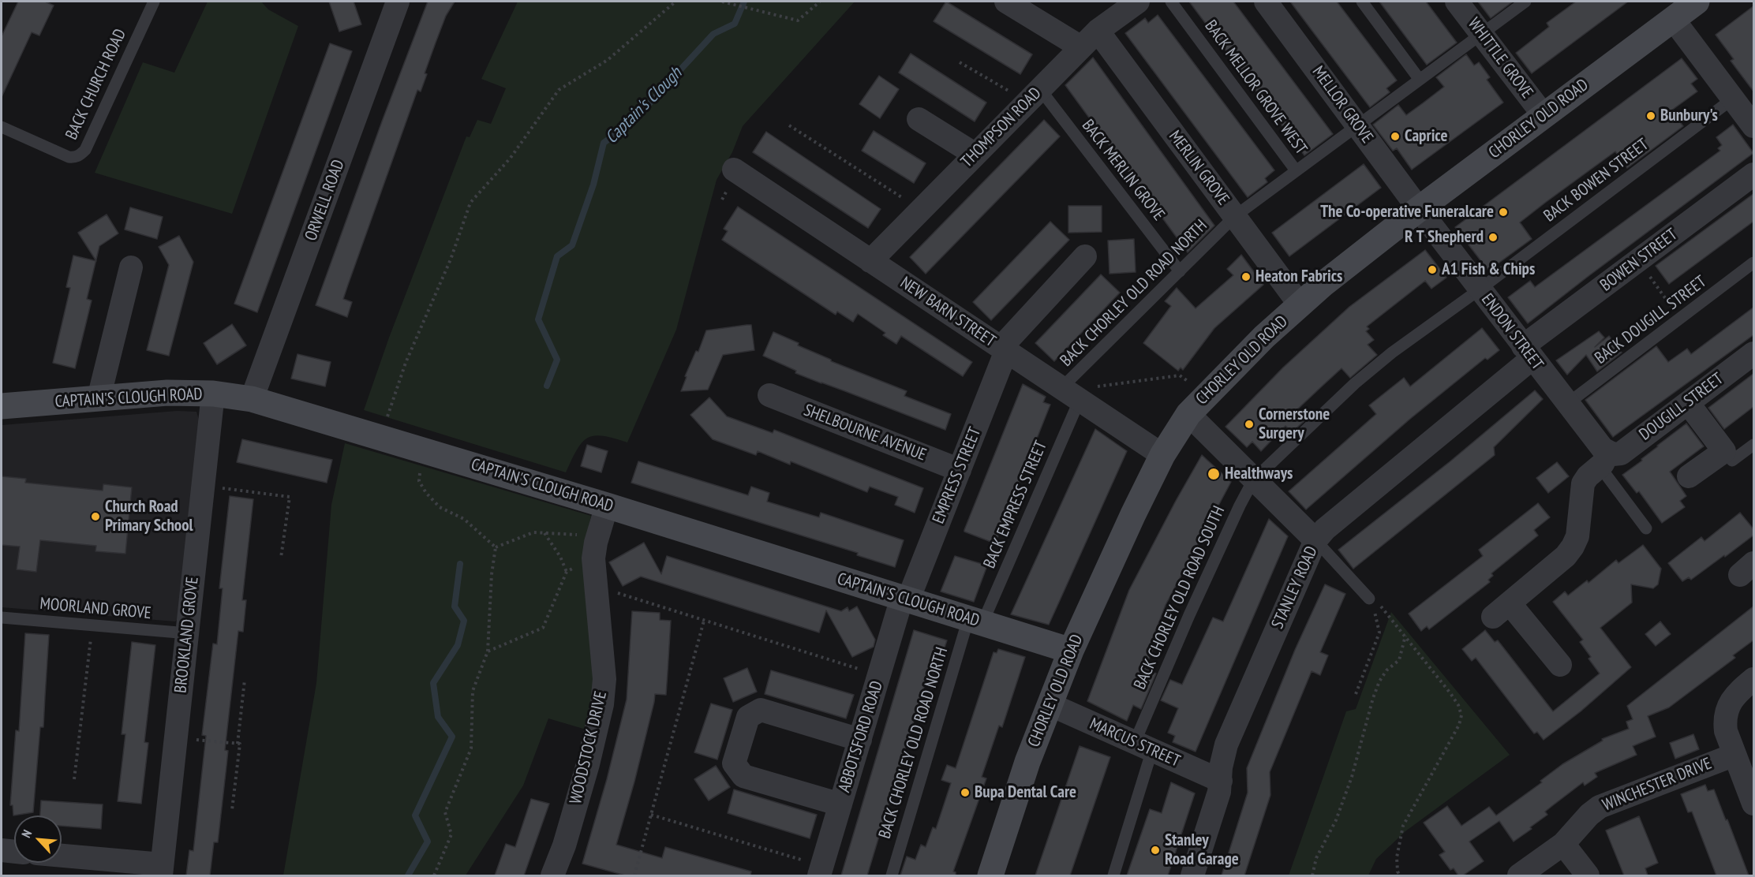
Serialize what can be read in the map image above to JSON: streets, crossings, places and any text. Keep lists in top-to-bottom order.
{
  "streets": {
    "main road": ["CHORLEY OLD ROAD", "CAPTAIN'S CLOUGH ROAD"],
    "street": [
      "WHITTLE GROVE",
      "MELLOR GROVE",
      "THOMPSON ROAD",
      "MERLIN GROVE",
      "ORWELL ROAD",
      "BOWEN STREET",
      "NEW BARN STREET",
      "ENDON STREET",
      "DOUGILL STREET",
      "SHELBOURNE AVENUE",
      "EMPRESS STREET",
      "STANLEY ROAD",
      "BROOKLAND GROVE",
      "ABBOTSFORD ROAD",
      "MARCUS STREET",
      "WOODSTOCK DRIVE",
      "WINCHESTER DRIVE"
    ],
    "lane": [
      "BACK CHURCH ROAD",
      "BACK MELLOR GROVE WEST",
      "BACK MERLIN GROVE",
      "BACK BOWEN STREET",
      "BACK CHORLEY OLD ROAD NORTH",
      "BACK DOUGILL STREET",
      "BACK EMPRESS STREET",
      "BACK CHORLEY OLD ROAD SOUTH",
      "MOORLAND GROVE"
    ]
  },
  "crossings": [
    ["WHITTLE GROVE", "CHORLEY OLD ROAD"],
    ["WHITTLE GROVE", "BACK CHORLEY OLD ROAD NORTH"],
    ["BACK MELLOR GROVE WEST", "BACK CHORLEY OLD ROAD NORTH"],
    ["MELLOR GROVE", "CHORLEY OLD ROAD"],
    ["MELLOR GROVE", "BACK CHORLEY OLD ROAD NORTH"],
    ["MELLOR GROVE", "ENDON STREET"],
    ["CHORLEY OLD ROAD", "MERLIN GROVE"],
    ["CHORLEY OLD ROAD", "NEW BARN STREET"],
    ["CHORLEY OLD ROAD", "ENDON STREET"],
    ["CHORLEY OLD ROAD", "CAPTAIN'S CLOUGH ROAD"],
    ["CHORLEY OLD ROAD", "MARCUS STREET"],
    ["THOMPSON ROAD", "MERLIN GROVE"],
    ["THOMPSON ROAD", "BACK MERLIN GROVE"],
    ["THOMPSON ROAD", "NEW BARN STREET"],
    ["MERLIN GROVE", "BACK CHORLEY OLD ROAD NORTH"],
    ["BACK MERLIN GROVE", "BACK CHORLEY OLD ROAD NORTH"],
    ["BACK BOWEN STREET", "ENDON STREET"],
    ["BACK BOWEN STREET", "BACK CHORLEY OLD ROAD SOUTH"],
    ["ORWELL ROAD", "CAPTAIN'S CLOUGH ROAD"],
    ["BOWEN STREET", "ENDON STREET"],
    ["BOWEN STREET", "STANLEY ROAD"],
    ["BACK CHORLEY OLD ROAD NORTH", "NEW BARN STREET"],
    ["BACK CHORLEY OLD ROAD NORTH", "CAPTAIN'S CLOUGH ROAD"],
    ["BACK CHORLEY OLD ROAD NORTH", "BACK EMPRESS STREET"],
    ["NEW BARN STREET", "EMPRESS STREET"],
    ["NEW BARN STREET", "BACK EMPRESS STREET"],
    ["BACK DOUGILL STREET", "ENDON STREET"],
    ["ENDON STREET", "DOUGILL STREET"],
    ["ENDON STREET", "STANLEY ROAD"],
    ["ENDON STREET", "BACK CHORLEY OLD ROAD SOUTH"],
    ["CAPTAIN'S CLOUGH ROAD", "EMPRESS STREET"],
    ["CAPTAIN'S CLOUGH ROAD", "BACK EMPRESS STREET"],
    ["CAPTAIN'S CLOUGH ROAD", "BROOKLAND GROVE"],
    ["CAPTAIN'S CLOUGH ROAD", "ABBOTSFORD ROAD"],
    ["CAPTAIN'S CLOUGH ROAD", "WOODSTOCK DRIVE"],
    ["SHELBOURNE AVENUE", "EMPRESS STREET"],
    ["EMPRESS STREET", "ABBOTSFORD ROAD"],
    ["STANLEY ROAD", "MARCUS STREET"],
    ["BACK CHORLEY OLD ROAD SOUTH", "MARCUS STREET"],
    ["MOORLAND GROVE", "BROOKLAND GROVE"]
  ],
  "water": ["Captain's Clough"],
  "places": [
    "Bunbury's",
    "Caprice",
    "The Co-operative Funeralcare",
    "R T Shepherd",
    "A1 Fish & Chips",
    "Heaton Fabrics",
    "Cornerstone Surgery",
    "Healthways",
    "Church Road Primary School",
    "Bupa Dental Care",
    "Stanley Road Garage"
  ],
  "north": "top left"
}
